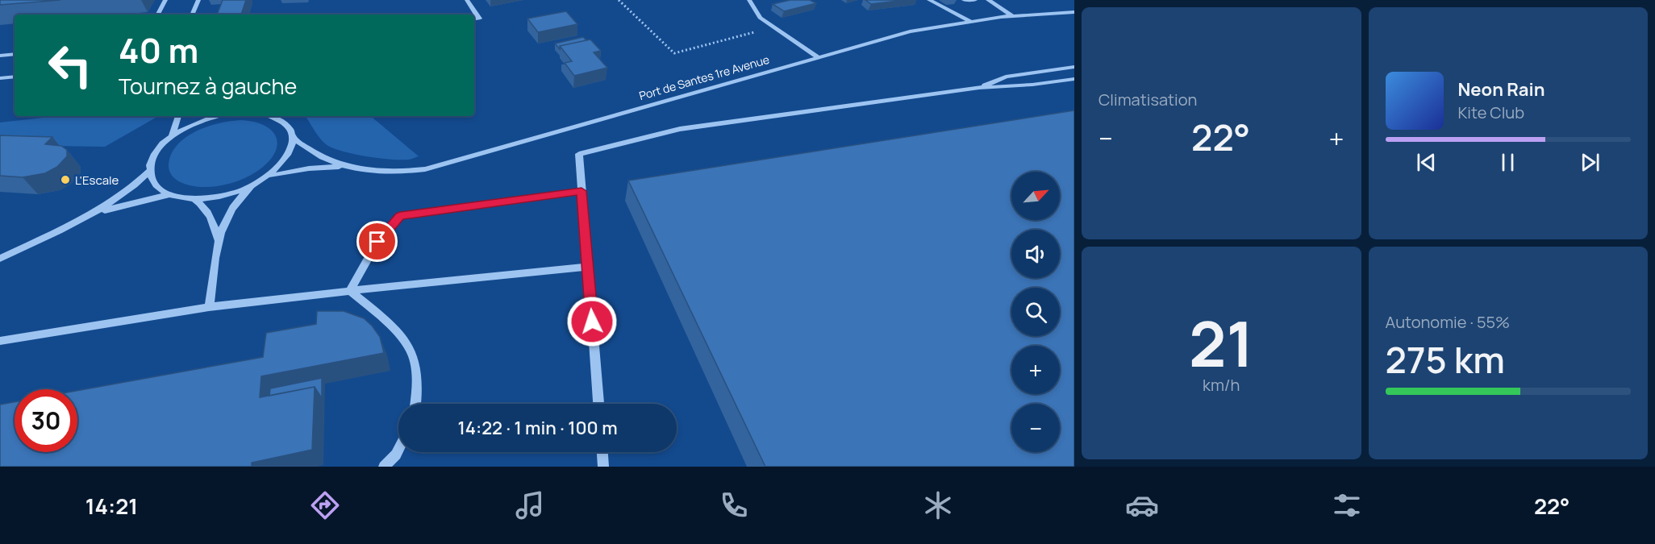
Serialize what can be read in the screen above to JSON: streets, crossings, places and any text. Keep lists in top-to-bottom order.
{
  "streets": {
    "street": ["Port de Santes 1re Avenue"]
  },
  "places": ["L'Escale"],
  "north": "top right",
  "page": {
    "tile": [
      "Climatisation",
      ["21", "km/h"],
      ["Autonomie · 55%", "275 km"]
    ],
    "turn": ["40 m", "Tournez à gauche"],
    "song": ["Neon Rain", "Kite Club"],
    "heat": ["−", "22°", "+"],
    "map_buttons": ["+", "−"],
    "limit": "30",
    "trip": "14:22 · 1 min · 100 m",
    "tabs": ["14:21", "22°"]
  }
}
